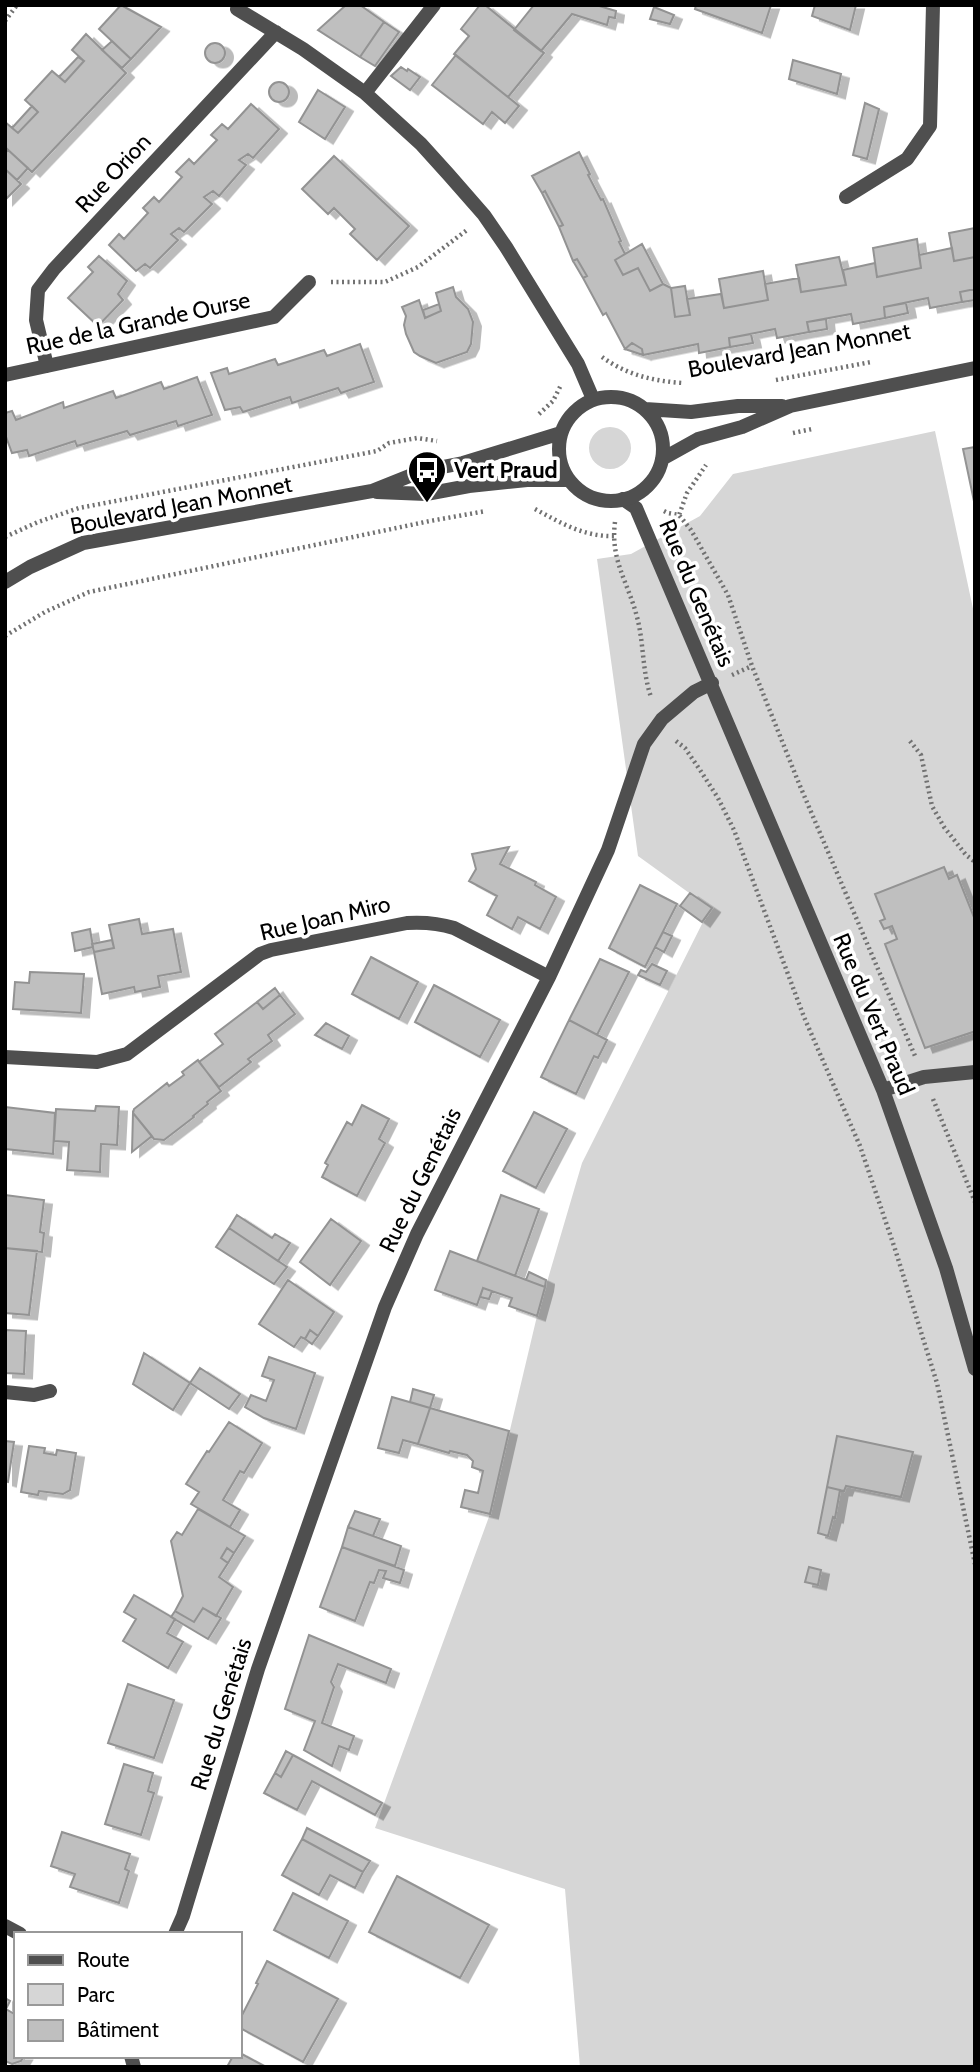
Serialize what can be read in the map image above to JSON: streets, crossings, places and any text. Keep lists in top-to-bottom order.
{
  "streets": {
    "street": [
      "Rue Orion",
      "Rue de la Grande Ourse",
      "Boulevard Jean Monnet",
      "Rue du Genétais",
      "Rue Joan Miro",
      "Rue du Vert Praud"
    ]
  },
  "crossings": [
    ["Rue Orion", "Rue de la Grande Ourse"],
    ["Boulevard Jean Monnet", "Rue du Genétais"],
    ["Rue du Genétais", "Rue Joan Miro"],
    ["Rue du Genétais", "Rue du Vert Praud"]
  ],
  "places": {
    "bus stop": ["Vert Praud"]
  },
  "legend": ["Route", "Parc", "Bâtiment"]
}
